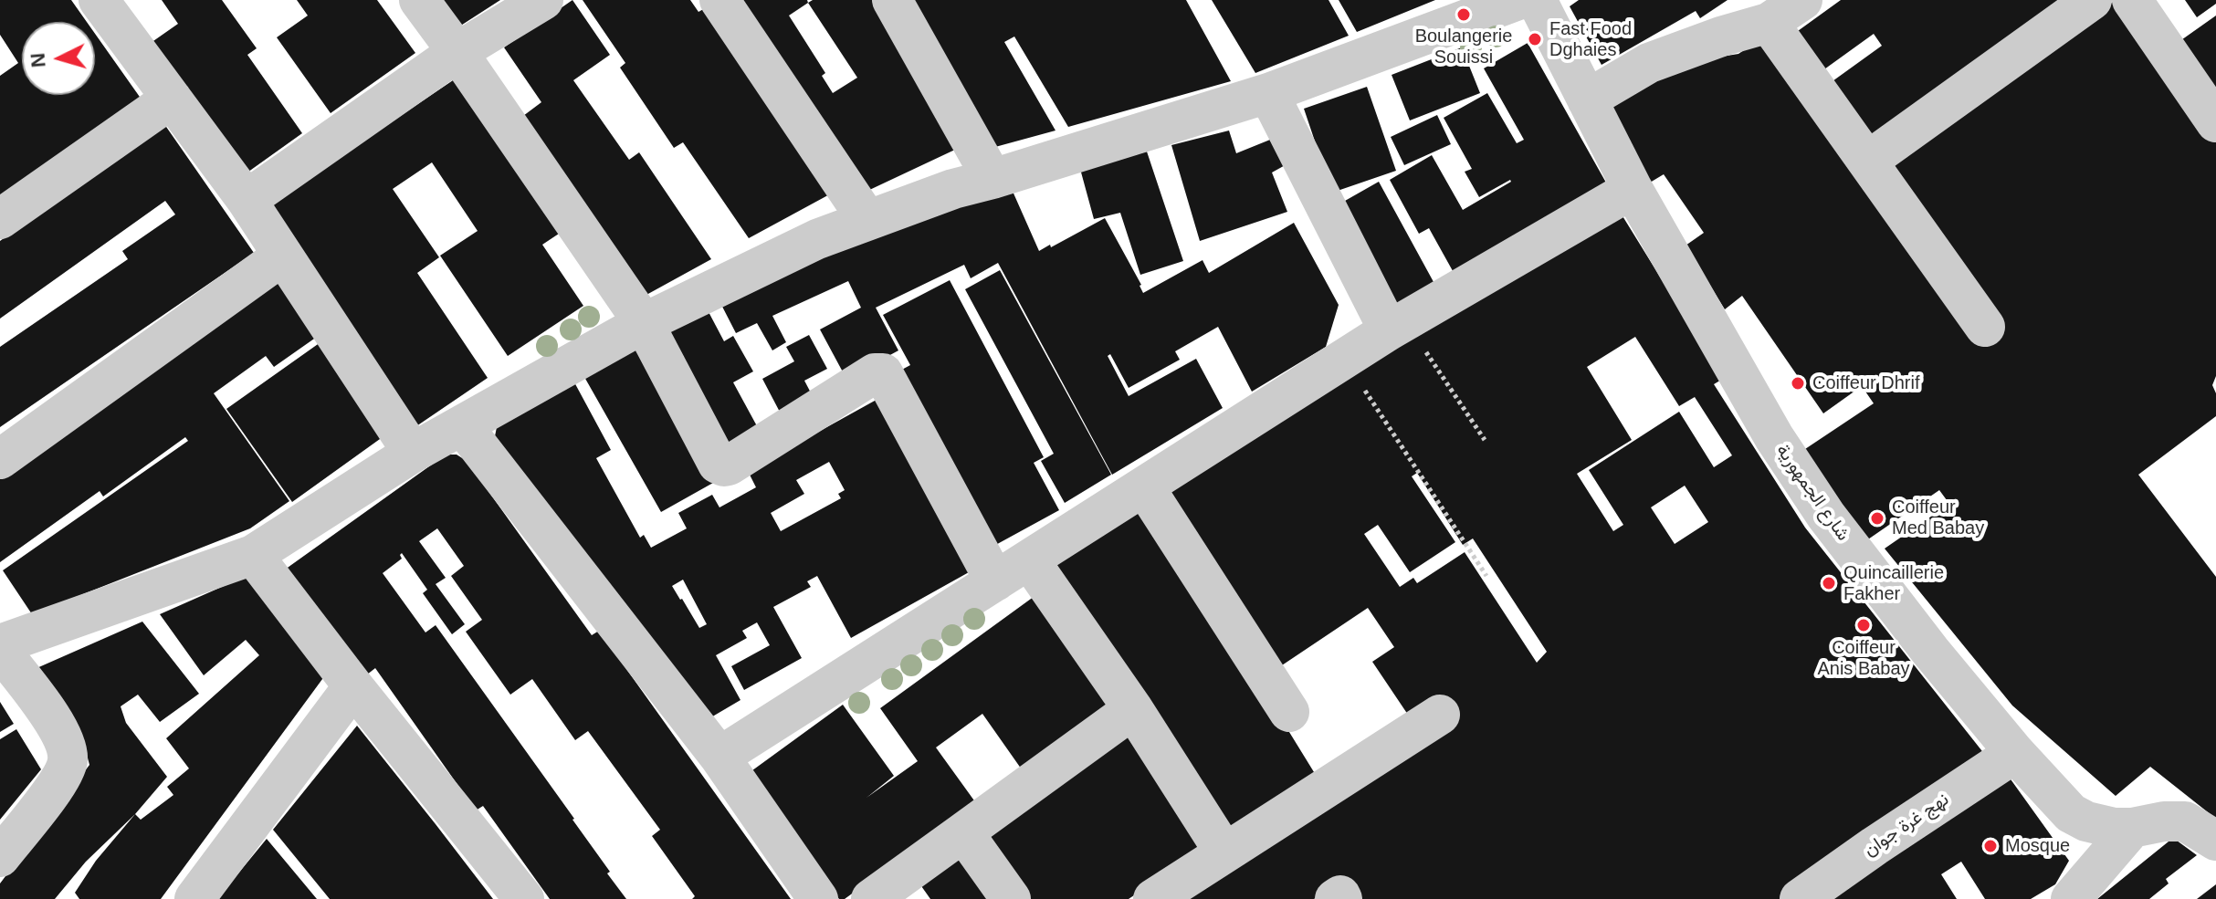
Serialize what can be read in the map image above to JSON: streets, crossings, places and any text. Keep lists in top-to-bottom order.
{
  "streets": {
    "street": ["شارع الجمهورية", "نهج غرة جوان"]
  },
  "crossings": [
    ["شارع الجمهورية", "نهج غرة جوان"]
  ],
  "places": [
    "Boulangerie Souissi",
    "Fast Food Dghaies",
    "Coiffeur Dhrif",
    "Coiffeur Med Babay",
    "Quincaillerie Fakher",
    "Coiffeur Anis Babay",
    "Mosque"
  ],
  "north": "left"
}
